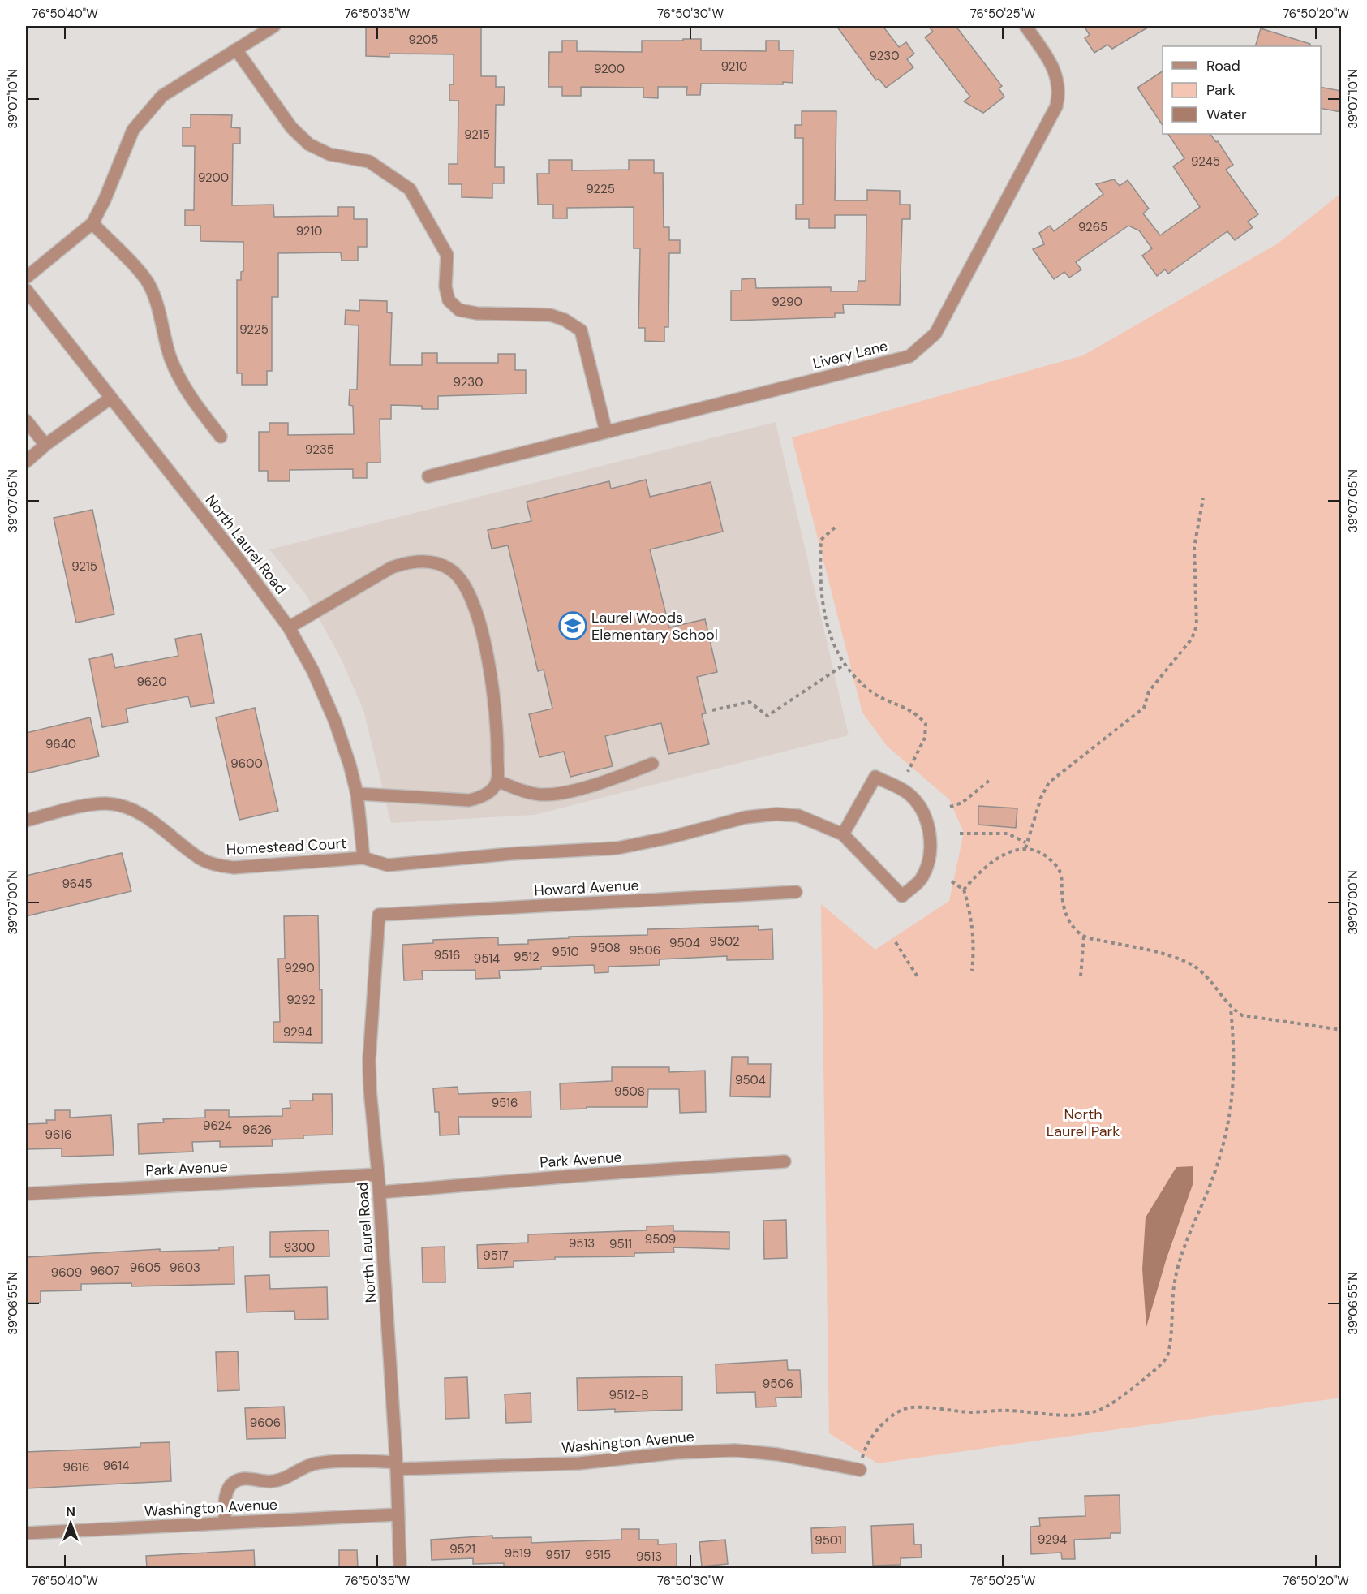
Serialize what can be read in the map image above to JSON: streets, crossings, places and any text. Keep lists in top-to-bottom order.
{
  "streets": {
    "street": [
      "Livery Lane",
      "North Laurel Road",
      "Homestead Court",
      "Howard Avenue",
      "Park Avenue",
      "Washington Avenue"
    ]
  },
  "crossings": [
    ["North Laurel Road", "Homestead Court"],
    ["North Laurel Road", "Howard Avenue"],
    ["North Laurel Road", "Park Avenue"],
    ["North Laurel Road", "Washington Avenue"]
  ],
  "parks": ["North Laurel Park"],
  "places": {
    "school or university": ["Laurel Woods Elementary School"]
  },
  "house_numbers": [
    "9205",
    "9230",
    "9210",
    "9200",
    "9215",
    "9245",
    "9200",
    "9225",
    "9265",
    "9210",
    "9290",
    "9225",
    "9230",
    "9235",
    "9215",
    "9620",
    "9640",
    "9600",
    "9645",
    "9502",
    "9504",
    "9508",
    "9506",
    "9510",
    "9516",
    "9512",
    "9514",
    "9290",
    "9292",
    "9294",
    "9504",
    "9508",
    "9516",
    "9624",
    "9626",
    "9616",
    "9509",
    "9513",
    "9511",
    "9300",
    "9517",
    "9605",
    "9603",
    "9607",
    "9609",
    "9506",
    "9512-B",
    "9606",
    "9614",
    "9616",
    "9294",
    "9501",
    "9521",
    "9519",
    "9517",
    "9515",
    "9513"
  ],
  "legend": ["Road", "Park", "Water"],
  "north": "top",
  "coordinates": [
    "76°50'40\"W",
    "76°50'35\"W",
    "76°50'30\"W",
    "76°50'25\"W",
    "76°50'20\"W",
    "39°07'10\"N",
    "39°07'05\"N",
    "39°07'00\"N",
    "39°06'55\"N"
  ]
}
